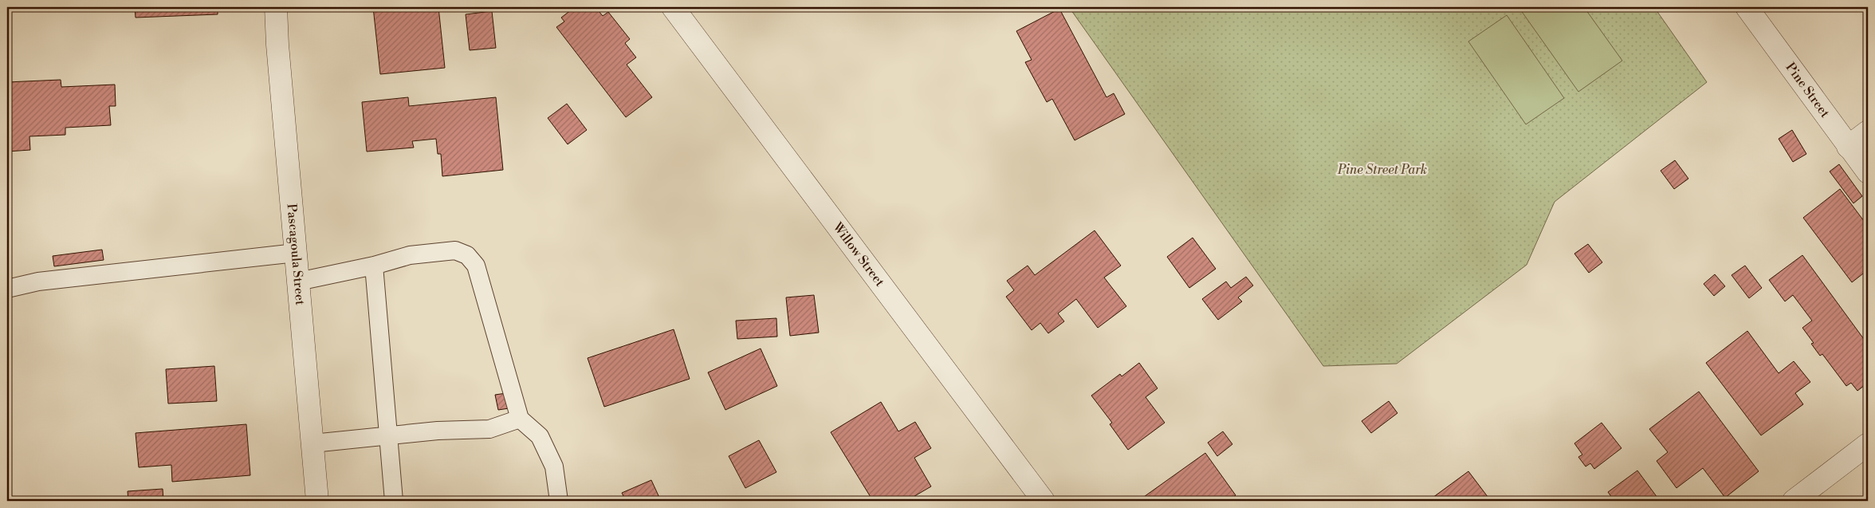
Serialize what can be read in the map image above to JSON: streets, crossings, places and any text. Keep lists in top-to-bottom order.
{
  "streets": {
    "street": ["Pine Street", "Willow Street", "Pascagoula Street"]
  },
  "parks": ["Pine Street Park"]
}
